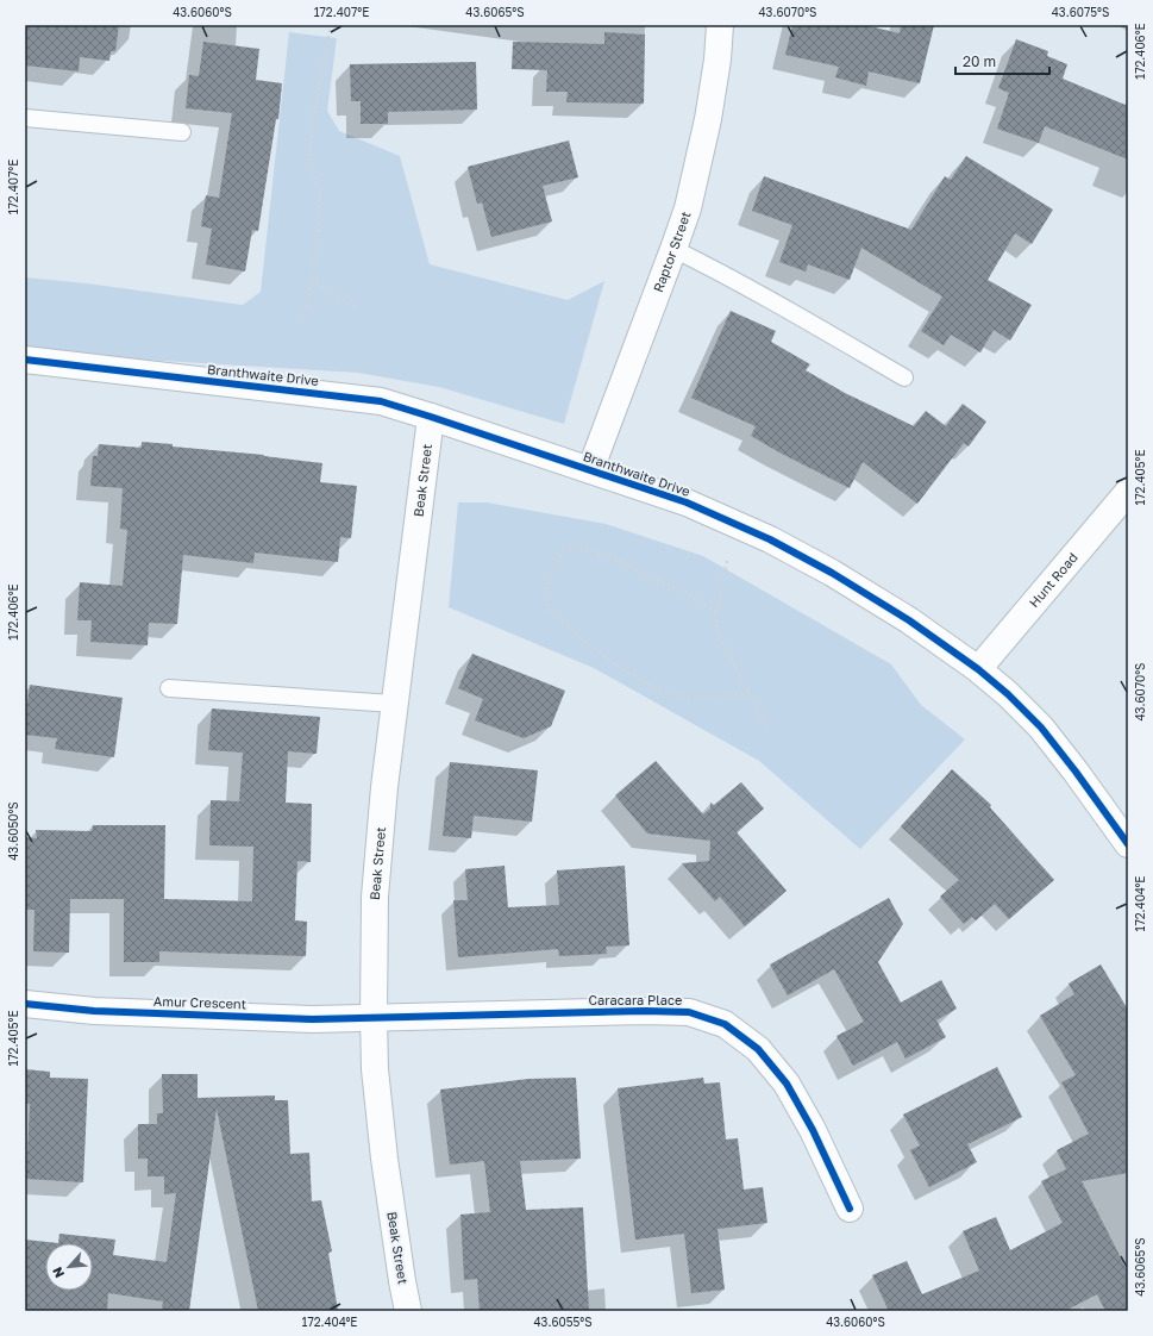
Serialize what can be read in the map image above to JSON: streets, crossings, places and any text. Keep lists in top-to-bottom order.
{
  "streets": {
    "street": [
      "Raptor Street",
      "Branthwaite Drive",
      "Beak Street",
      "Hunt Road",
      "Caracara Place",
      "Amur Crescent"
    ]
  },
  "crossings": [
    ["Raptor Street", "Branthwaite Drive"],
    ["Branthwaite Drive", "Beak Street"],
    ["Branthwaite Drive", "Hunt Road"],
    ["Beak Street", "Caracara Place"],
    ["Beak Street", "Amur Crescent"],
    ["Caracara Place", "Amur Crescent"]
  ],
  "scale_bar": "20 m",
  "north": "bottom left",
  "coordinates": [
    "43.6060°S",
    "172.407°E",
    "43.6065°S",
    "43.6070°S",
    "43.6075°S",
    "172.406°E",
    "172.405°E",
    "43.6050°S",
    "172.404°E",
    "43.6055°S"
  ]
}
